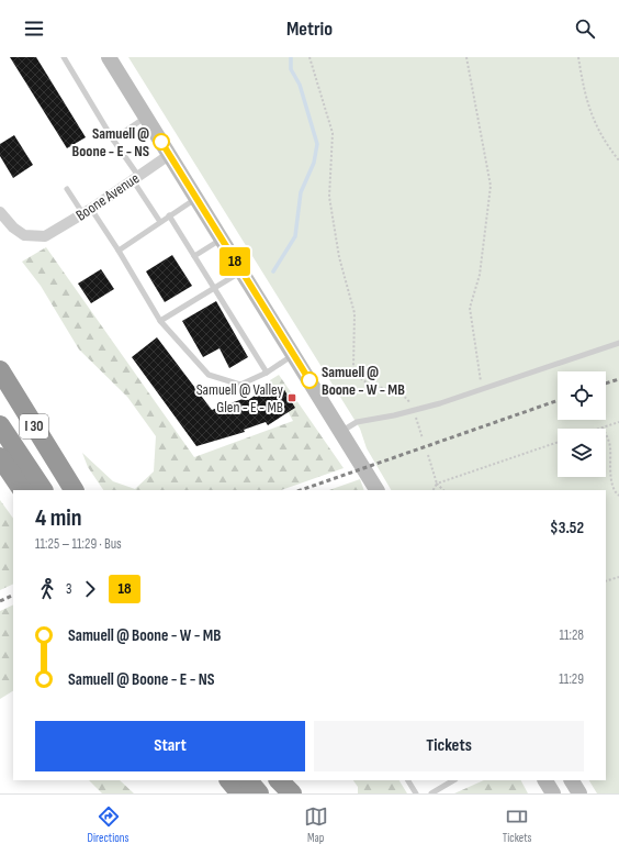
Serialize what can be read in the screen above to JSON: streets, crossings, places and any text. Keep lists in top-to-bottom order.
{
  "streets": {
    "highway": ["I 30"],
    "street": ["Boone Avenue"]
  },
  "places": {
    "other": ["Samuell @ Boone - E - NS", "Samuell @ Boone - W - MB"],
    "transit": ["Samuell @ Valley Glen - E - MB"]
  },
  "lines": ["bus line 18"],
  "page": {
    "header": "Metrio",
    "on_map": "18",
    "heading": ["4 min", "11:25 – 11:29 · Bus", "$3.52"],
    "legs": ["3", "18"],
    "list": [
      {
        "name": "Samuell @ Boone - W - MB",
        "value": "11:28"
      },
      {
        "name": "Samuell @ Boone - E - NS",
        "value": "11:29"
      }
    ],
    "buttons": ["Start", "Tickets"],
    "tabs": ["Directions", "Map", "Tickets"]
  }
}
